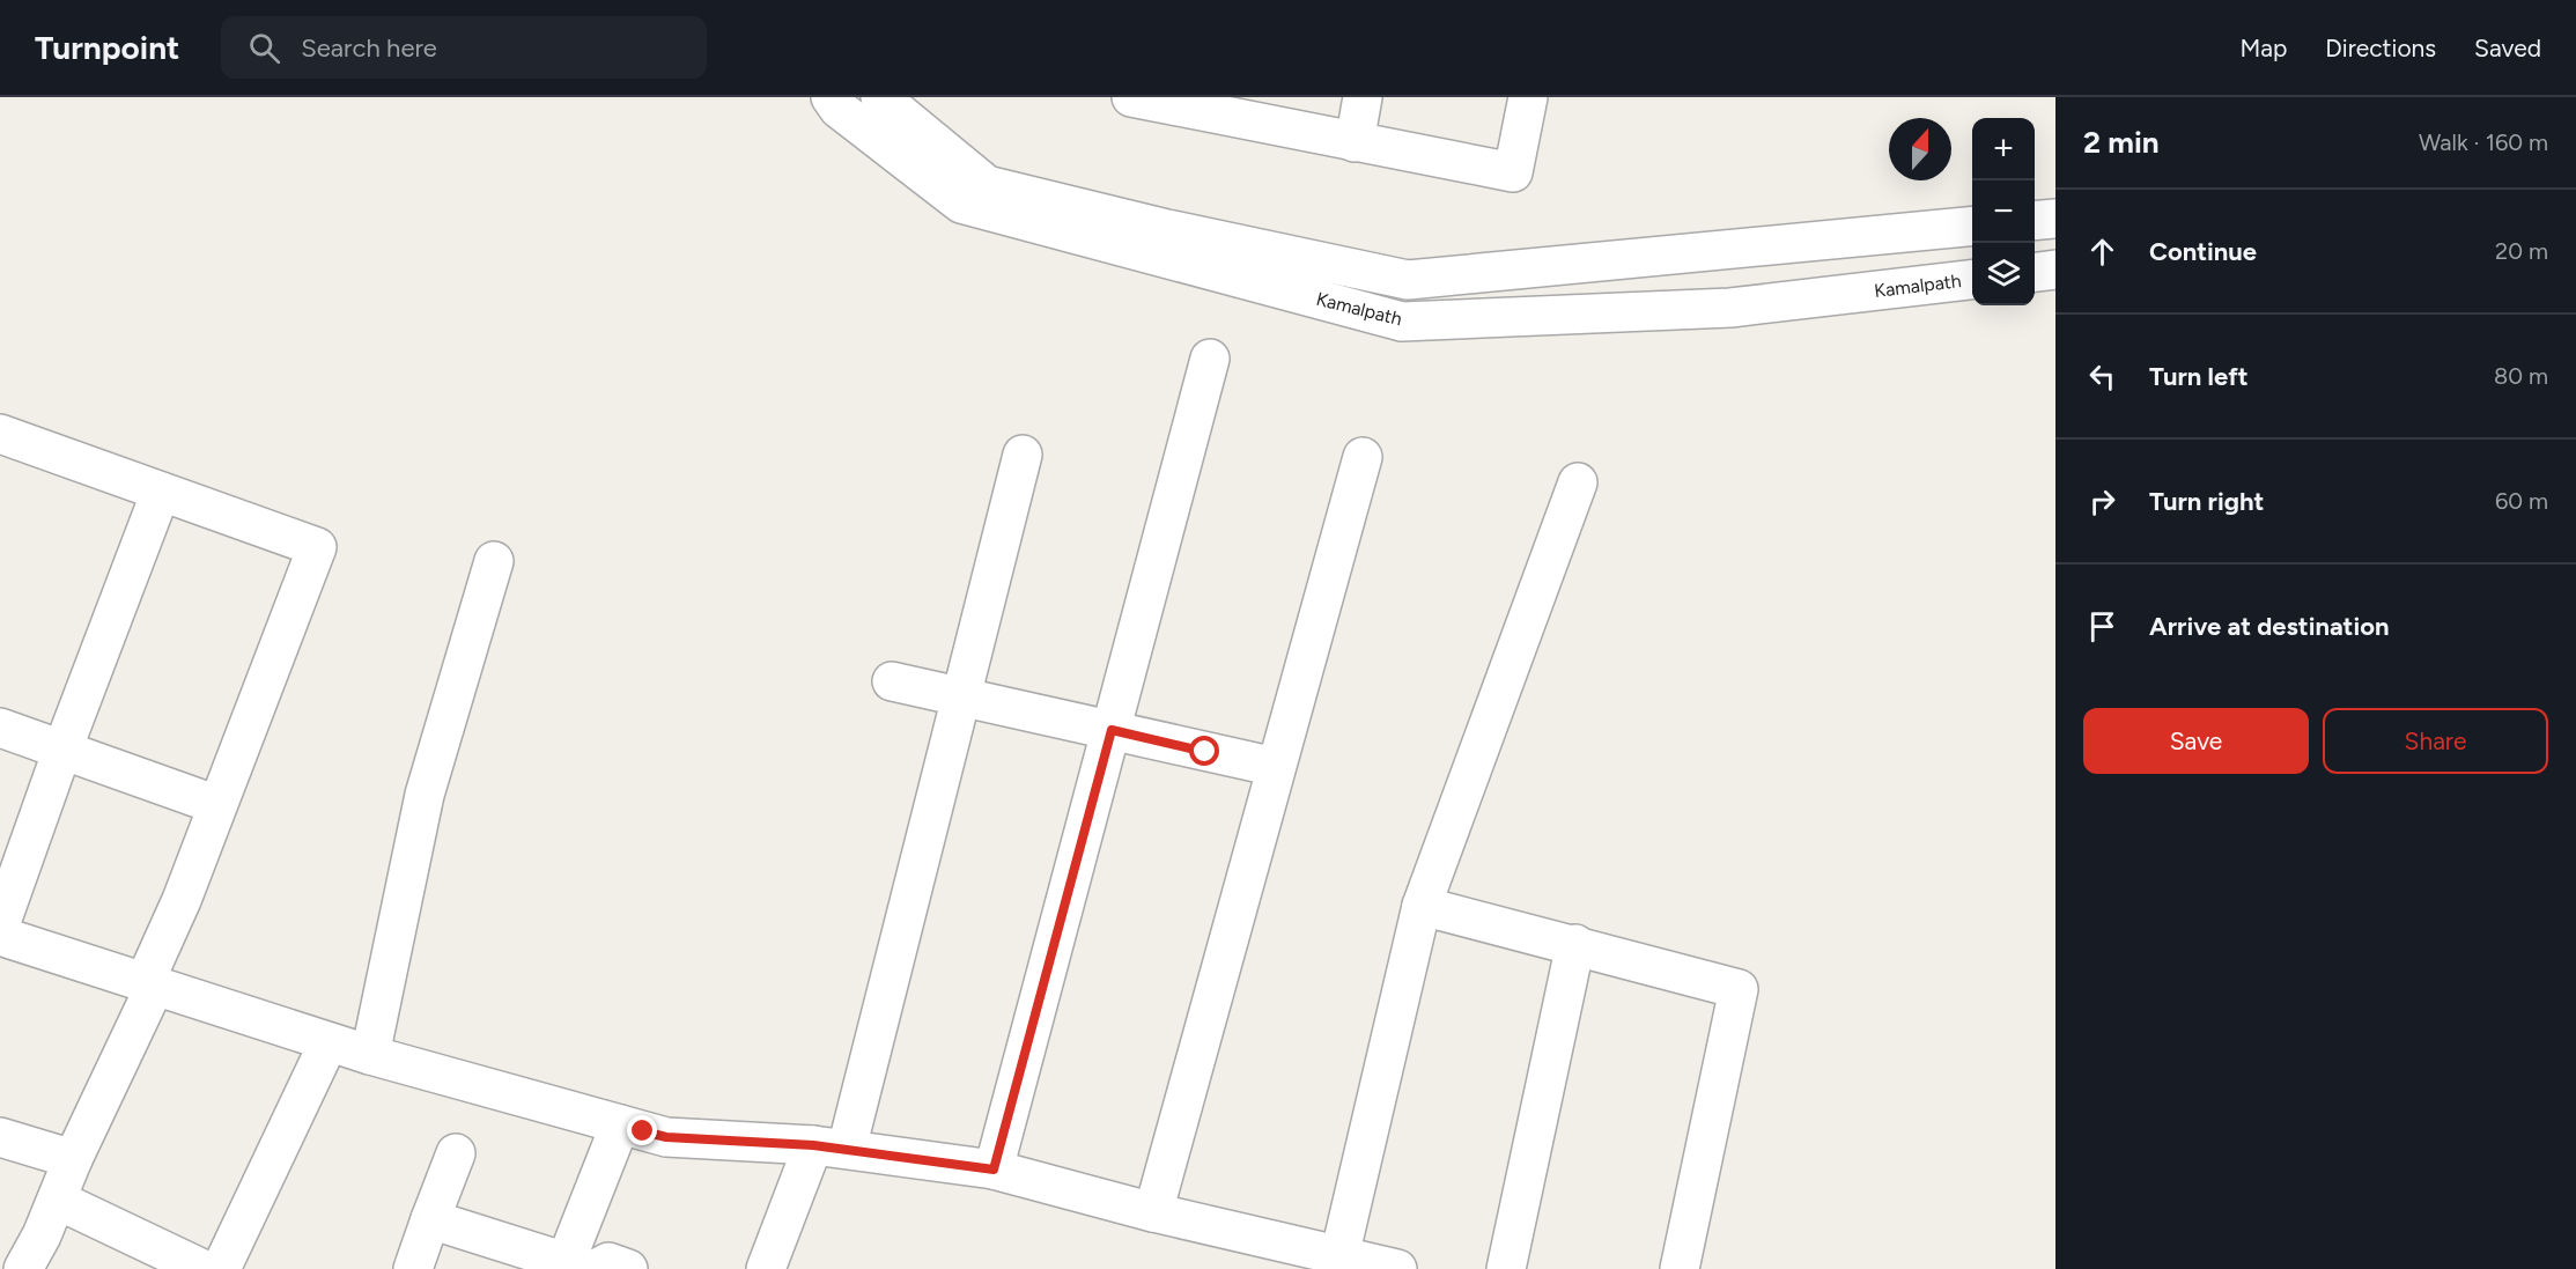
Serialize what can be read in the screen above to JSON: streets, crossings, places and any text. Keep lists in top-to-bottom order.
{
  "streets": {
    "street": ["Kamalpath"]
  },
  "north": "top",
  "page": {
    "header": "Turnpoint",
    "search": "Search here",
    "nav": ["Map", "Directions", "Saved"],
    "heading": ["2 min", "Walk · 160 m"],
    "map_buttons": ["+", "−"],
    "list": [
      ["Continue", "20 m"],
      ["Turn left", "80 m"],
      ["Turn right", "60 m"],
      "Arrive at destination"
    ],
    "buttons": ["Save", "Share"]
  }
}
